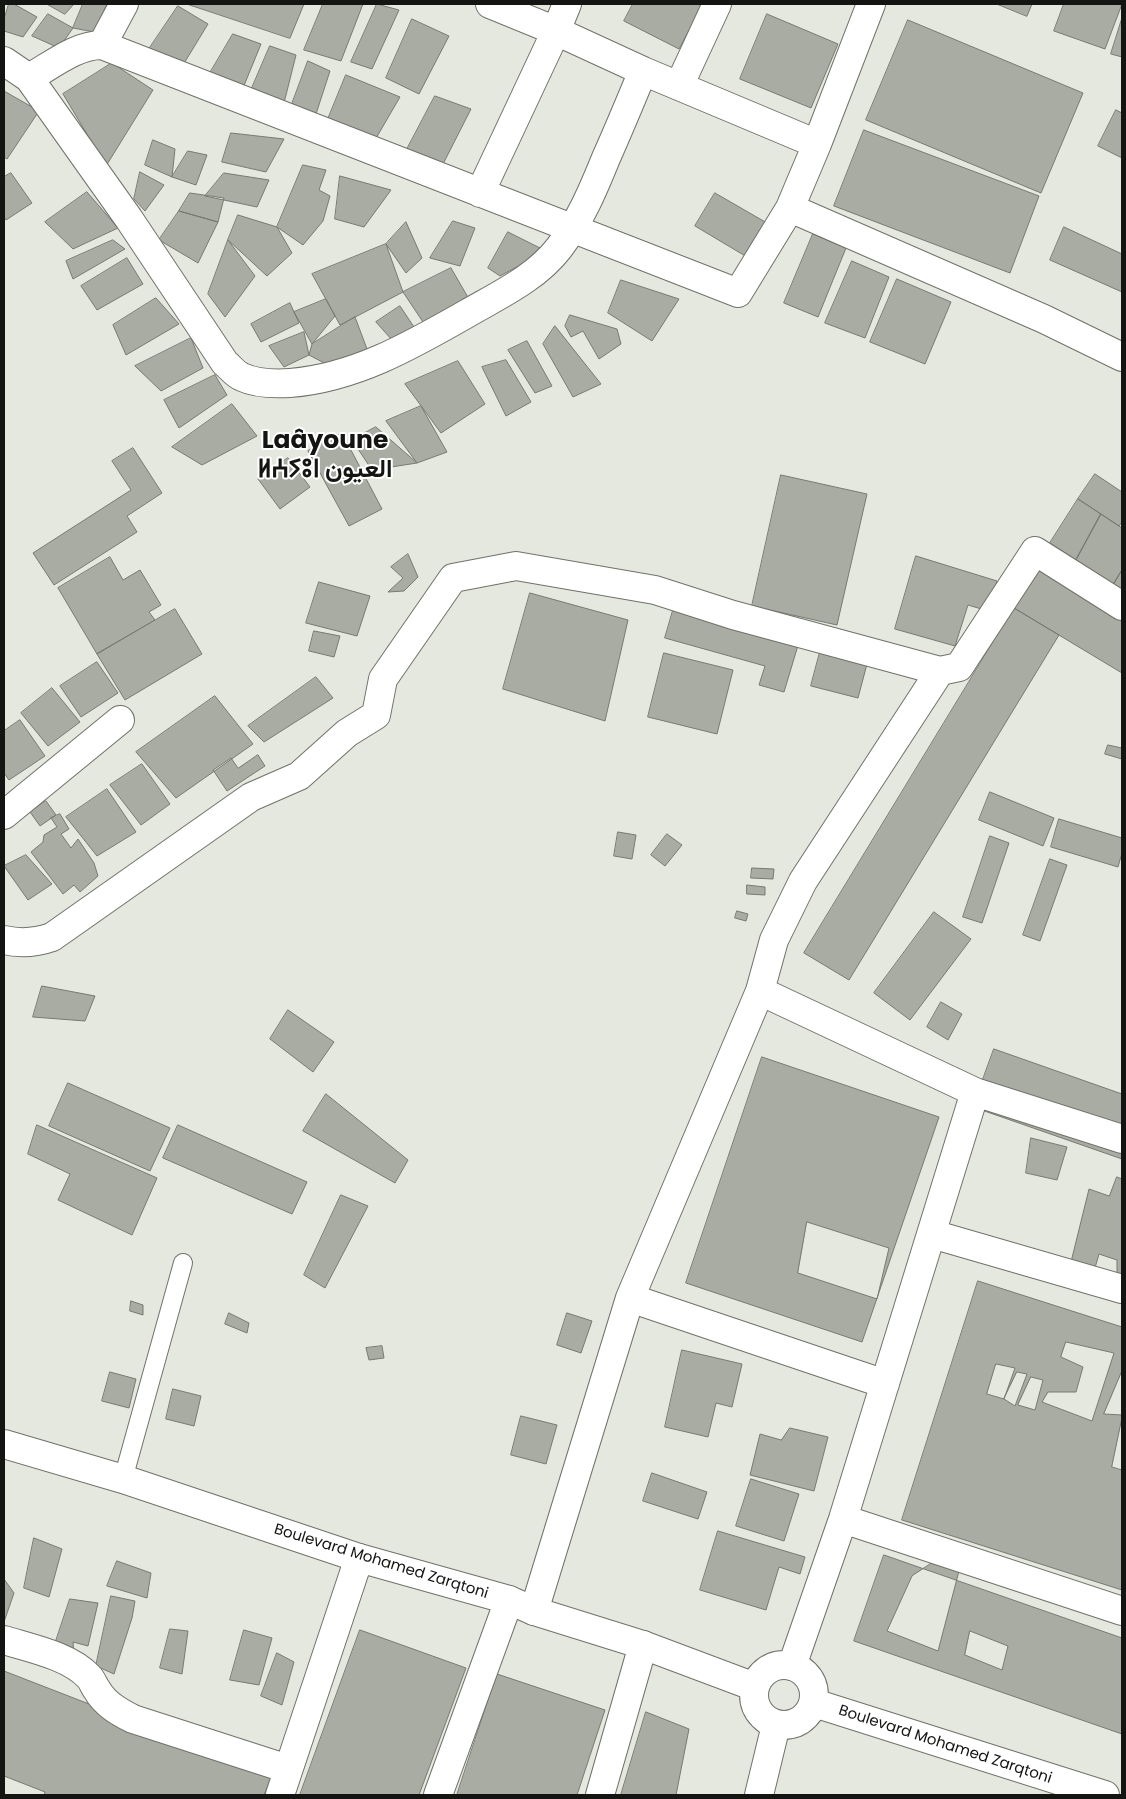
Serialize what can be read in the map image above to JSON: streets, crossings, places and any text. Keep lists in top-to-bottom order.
{
  "streets": {
    "street": ["Boulevard Mohamed Zarqtoni"]
  },
  "districts": ["Laâyoune ⵍⵄⵢⵓⵏ العيون"]
}
